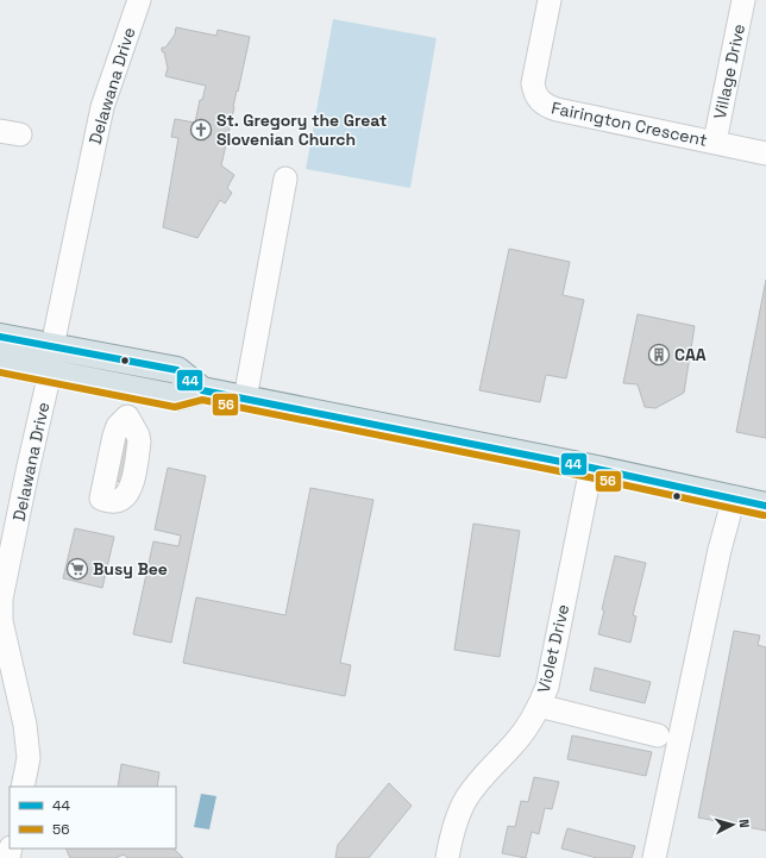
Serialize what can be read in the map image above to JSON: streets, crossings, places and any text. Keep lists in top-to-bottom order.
{
  "streets": {
    "street": [
      "Village Drive",
      "Delawana Drive",
      "Fairington Crescent",
      "Violet Drive"
    ]
  },
  "crossings": [
    ["Village Drive", "Fairington Crescent"]
  ],
  "places": {
    "church": ["St. Gregory the Great Slovenian Church"],
    "building": ["CAA"],
    "supermarket": ["Busy Bee"]
  },
  "lines": ["transit line 44", "transit line 56"],
  "legend": ["44", "56"],
  "north": "right"
}
